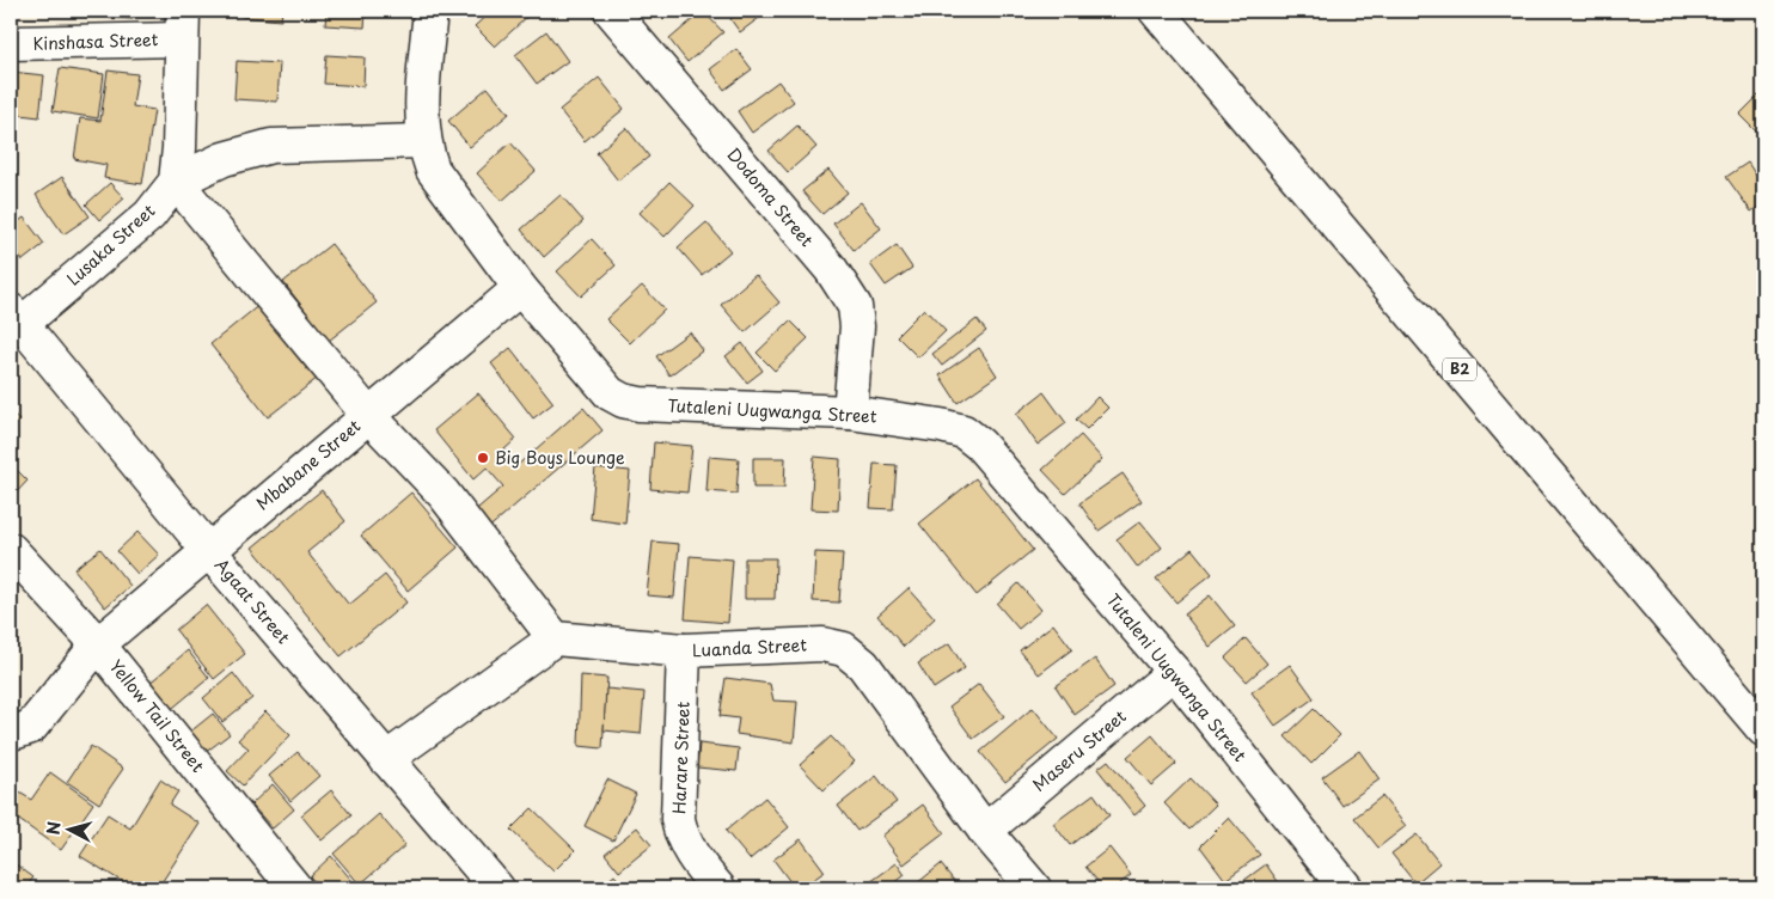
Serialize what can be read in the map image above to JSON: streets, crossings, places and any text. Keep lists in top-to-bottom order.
{
  "streets": {
    "main road": [
      "Kinshasa Street",
      "Dodoma Street",
      "Lusaka Street",
      "B2",
      "Tutaleni Uugwanga Street",
      "Mbabane Street",
      "Agaat Street",
      "Luanda Street",
      "Yellow Tail Street",
      "Maseru Street",
      "Harare Street"
    ]
  },
  "crossings": [
    ["Dodoma Street", "Tutaleni Uugwanga Street"],
    ["Lusaka Street", "Agaat Street"],
    ["Tutaleni Uugwanga Street", "Mbabane Street"],
    ["Tutaleni Uugwanga Street", "Maseru Street"],
    ["Mbabane Street", "Agaat Street"],
    ["Mbabane Street", "Yellow Tail Street"],
    ["Luanda Street", "Maseru Street"],
    ["Luanda Street", "Harare Street"]
  ],
  "places": ["Big Boys Lounge"],
  "north": "left"
}
